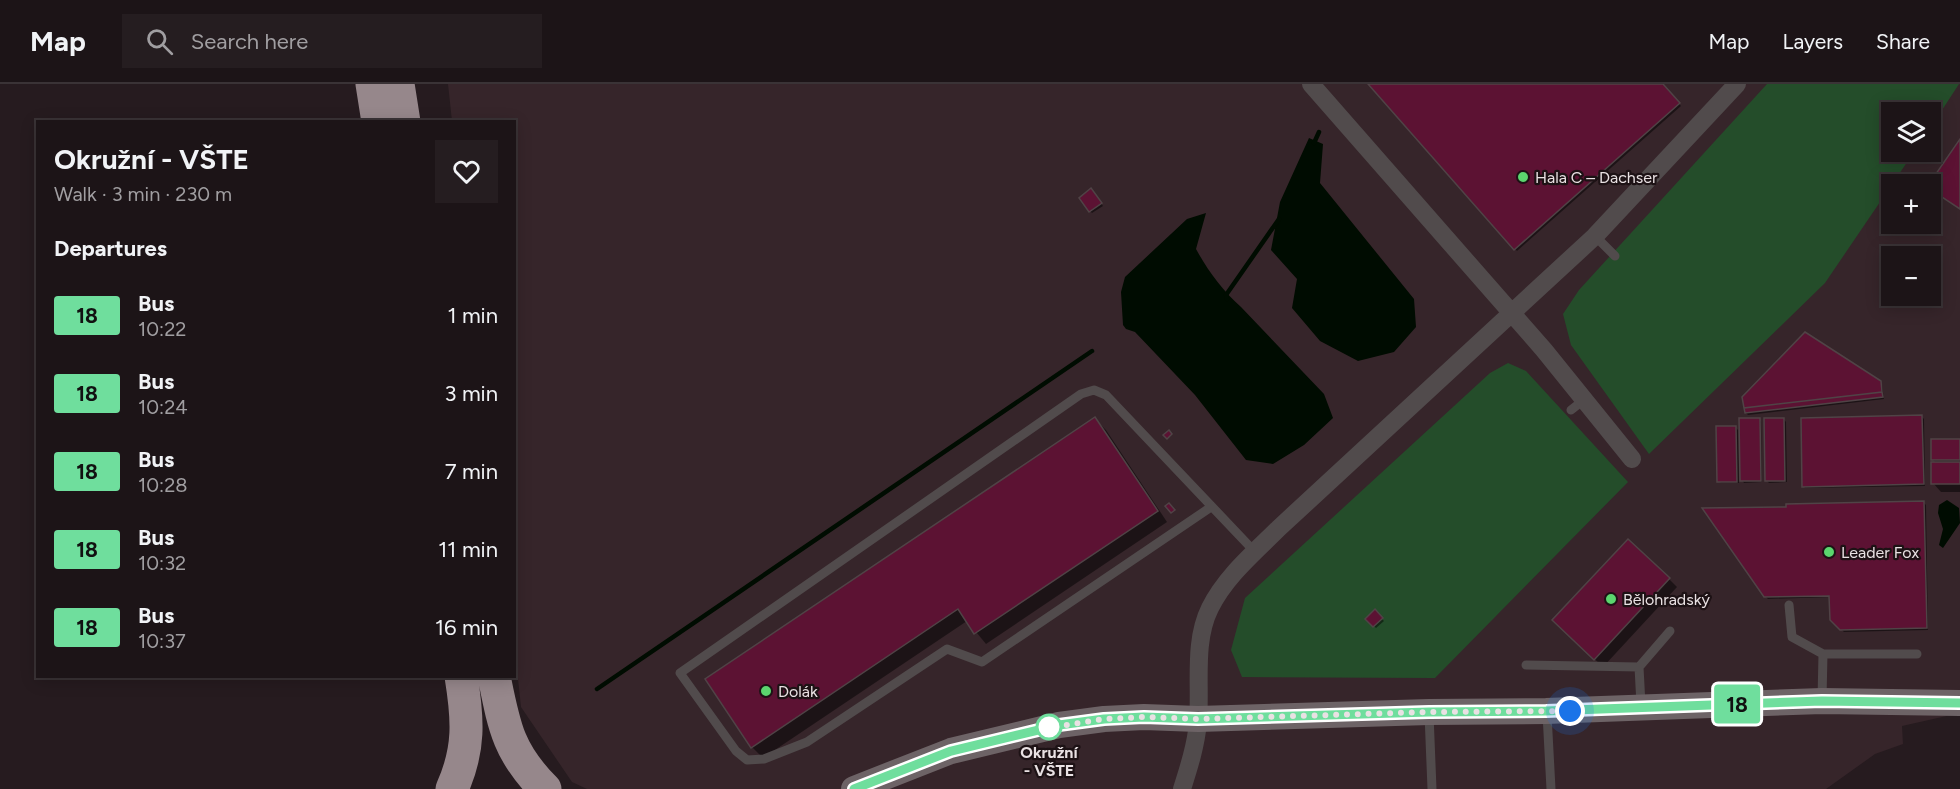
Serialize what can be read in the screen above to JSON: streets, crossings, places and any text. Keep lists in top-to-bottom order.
{
  "places": [
    "Hala C – Dachser",
    "Leader Fox",
    "Bělohradský",
    "Dolák",
    "Okružní - VŠTE"
  ],
  "lines": ["bus line 18"],
  "page": {
    "header": "Map",
    "search": "Search here",
    "nav": ["Map", "Layers", "Share"],
    "on_map": "18",
    "map_buttons": ["+", "−"],
    "heading": [
      ["Okružní - VŠTE", "Walk · 3 min · 230 m"],
      "Departures"
    ],
    "list": [
      {
        "mark": "18",
        "name": "Bus",
        "note": "10:22",
        "value": "1 min"
      },
      {
        "mark": "18",
        "name": "Bus",
        "note": "10:24",
        "value": "3 min"
      },
      {
        "mark": "18",
        "name": "Bus",
        "note": "10:28",
        "value": "7 min"
      },
      {
        "mark": "18",
        "name": "Bus",
        "note": "10:32",
        "value": "11 min"
      },
      {
        "mark": "18",
        "name": "Bus",
        "note": "10:37",
        "value": "16 min"
      }
    ]
  }
}
